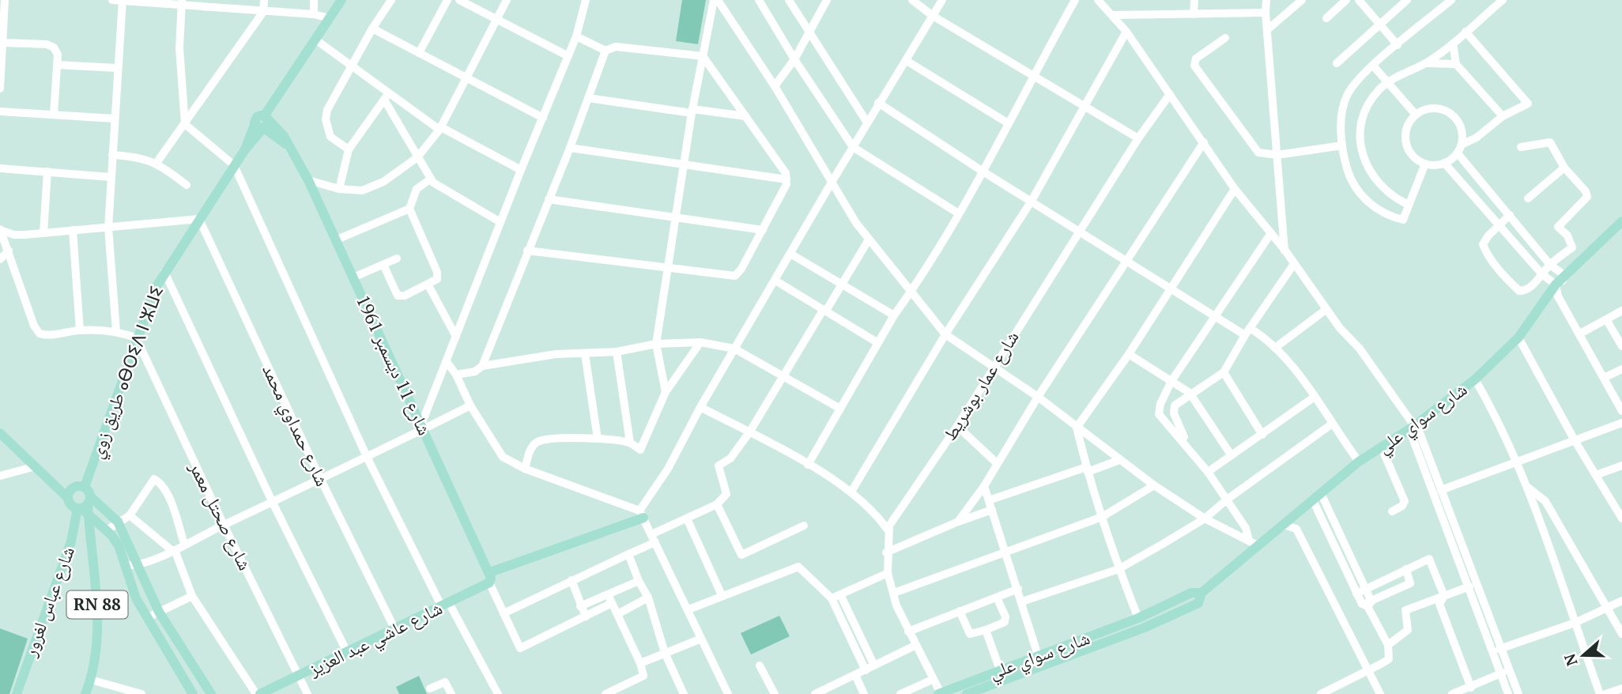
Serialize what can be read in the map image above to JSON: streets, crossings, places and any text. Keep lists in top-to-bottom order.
{
  "streets": {
    "main road": [
      "شارع 11 ديسمبر 1961",
      "طريق زوي ⴰⴱⵔⵉⴷ ⵏ ⵣⵡⵉ",
      "شارع سواي علي",
      "شارع عباس لغرور",
      "RN 88",
      "شارع عاشي عبد العزيز"
    ],
    "street": ["شارع عمار بوشريط", "شارع حمداوي محمد", "شارع صحتل معمر"]
  },
  "crossings": [
    ["شارع 11 ديسمبر 1961", "طريق زوي ⴰⴱⵔⵉⴷ ⵏ ⵣⵡⵉ"],
    ["شارع 11 ديسمبر 1961", "شارع عاشي عبد العزيز"],
    ["طريق زوي ⴰⴱⵔⵉⴷ ⵏ ⵣⵡⵉ", "شارع حمداوي محمد"],
    ["طريق زوي ⴰⴱⵔⵉⴷ ⵏ ⵣⵡⵉ", "شارع صحتل معمر"],
    ["شارع عمار بوشريط", "شارع سواي علي"],
    ["شارع حمداوي محمد", "شارع عاشي عبد العزيز"],
    ["شارع صحتل معمر", "شارع عاشي عبد العزيز"],
    ["شارع عباس لغرور", "RN 88"]
  ],
  "north": "left"
}
